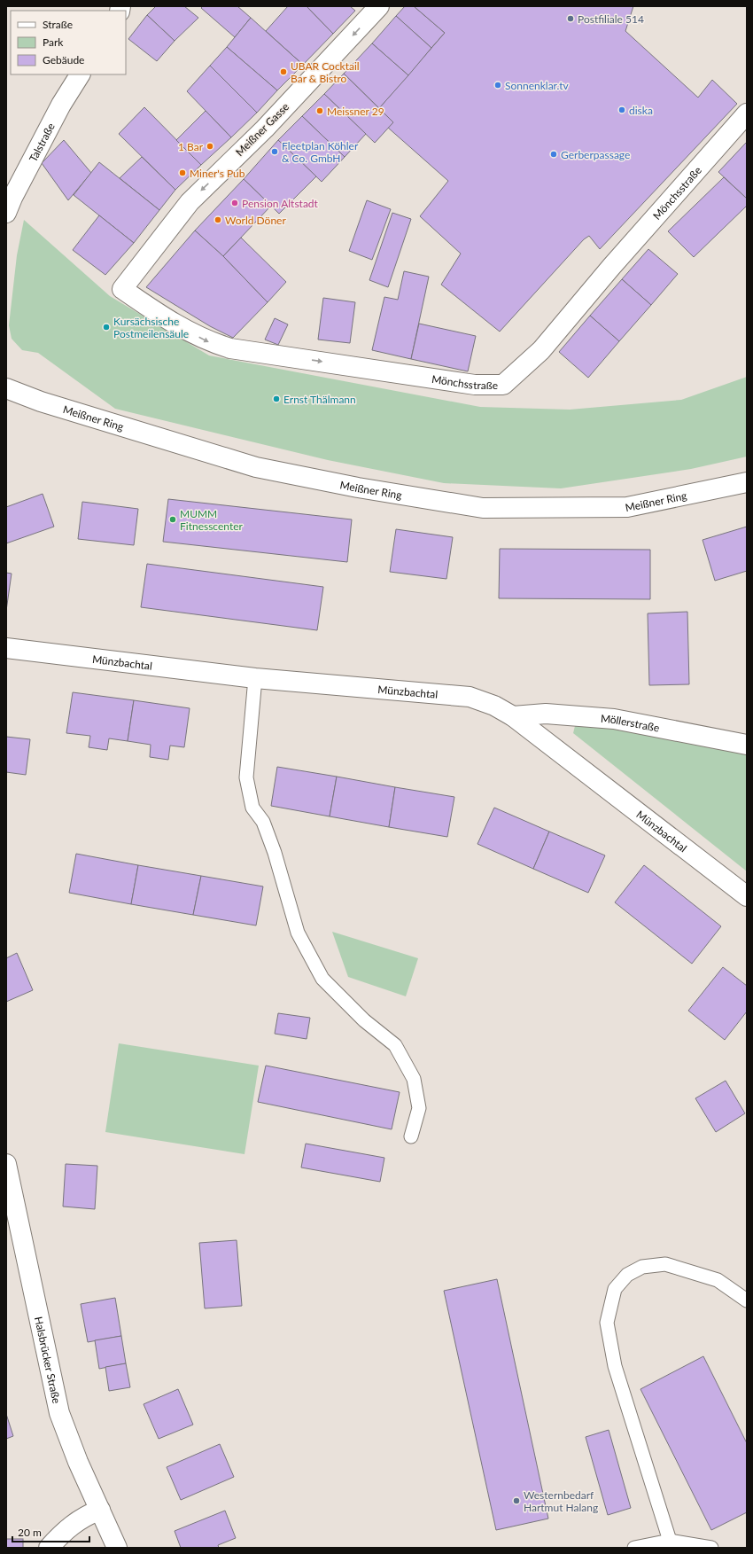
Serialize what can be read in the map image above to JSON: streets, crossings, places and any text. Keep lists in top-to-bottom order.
{
  "streets": {
    "street": [
      "Meißner Gasse",
      "Talstraße",
      "Mönchsstraße",
      "Meißner Ring",
      "Münzbachtal",
      "Möllerstraße",
      "Halsbrücker Straße"
    ]
  },
  "crossings": [
    ["Meißner Gasse", "Mönchsstraße"],
    ["Münzbachtal", "Möllerstraße"]
  ],
  "one_way": ["Meißner Gasse", "Mönchsstraße"],
  "places": [
    "Postfiliale 514",
    "UBAR Cocktail Bar & Bistro",
    "Sonnenklar.tv",
    "diska",
    "Meissner 29",
    "1 Bar",
    "Fleetplan Köhler & Co. GmbH",
    "Gerberpassage",
    "Miner's Pub",
    "Pension Altstadt",
    "World Döner",
    "Kursächsische Postmeilensäule",
    "Ernst Thälmann",
    "MUMM Fitnesscenter",
    "Westernbedarf Hartmut Halang"
  ],
  "legend": ["Straße", "Park", "Gebäude"],
  "scale_bar": "20 m"
}
